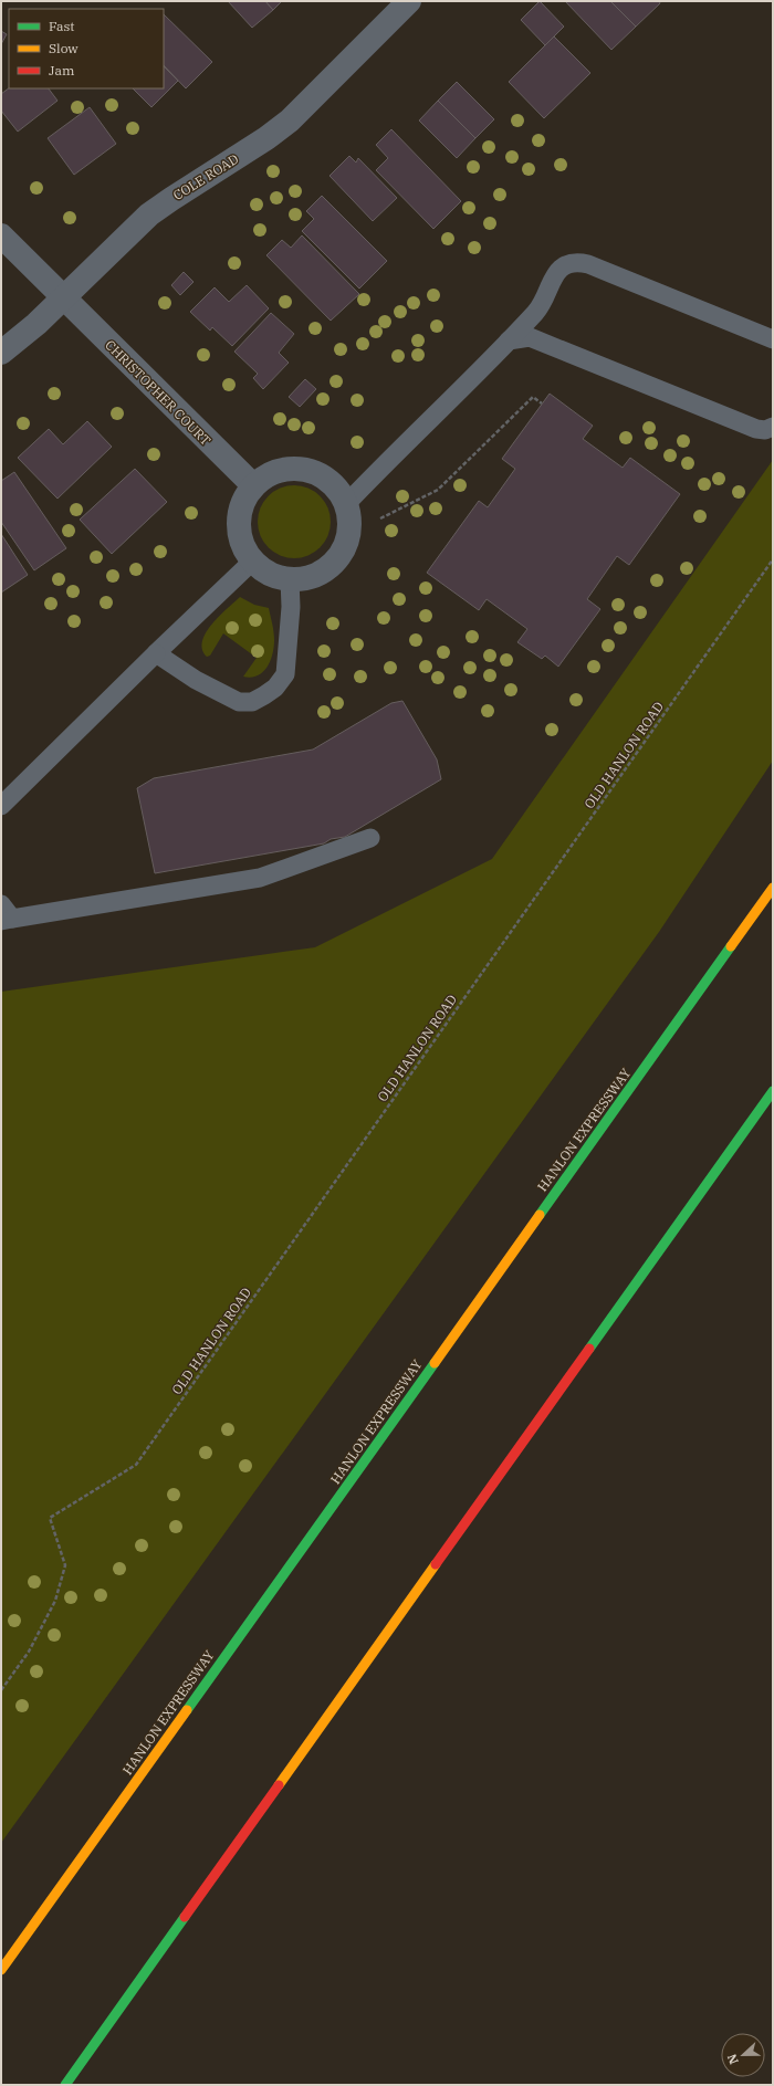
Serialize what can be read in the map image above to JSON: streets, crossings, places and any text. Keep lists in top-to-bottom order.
{
  "streets": {
    "highway": ["HANLON EXPRESSWAY"],
    "street": ["COLE ROAD", "CHRISTOPHER COURT"],
    "path": ["OLD HANLON ROAD"]
  },
  "crossings": [
    ["COLE ROAD", "CHRISTOPHER COURT"]
  ],
  "legend": ["Fast", "Slow", "Jam"],
  "north": "left"
}
